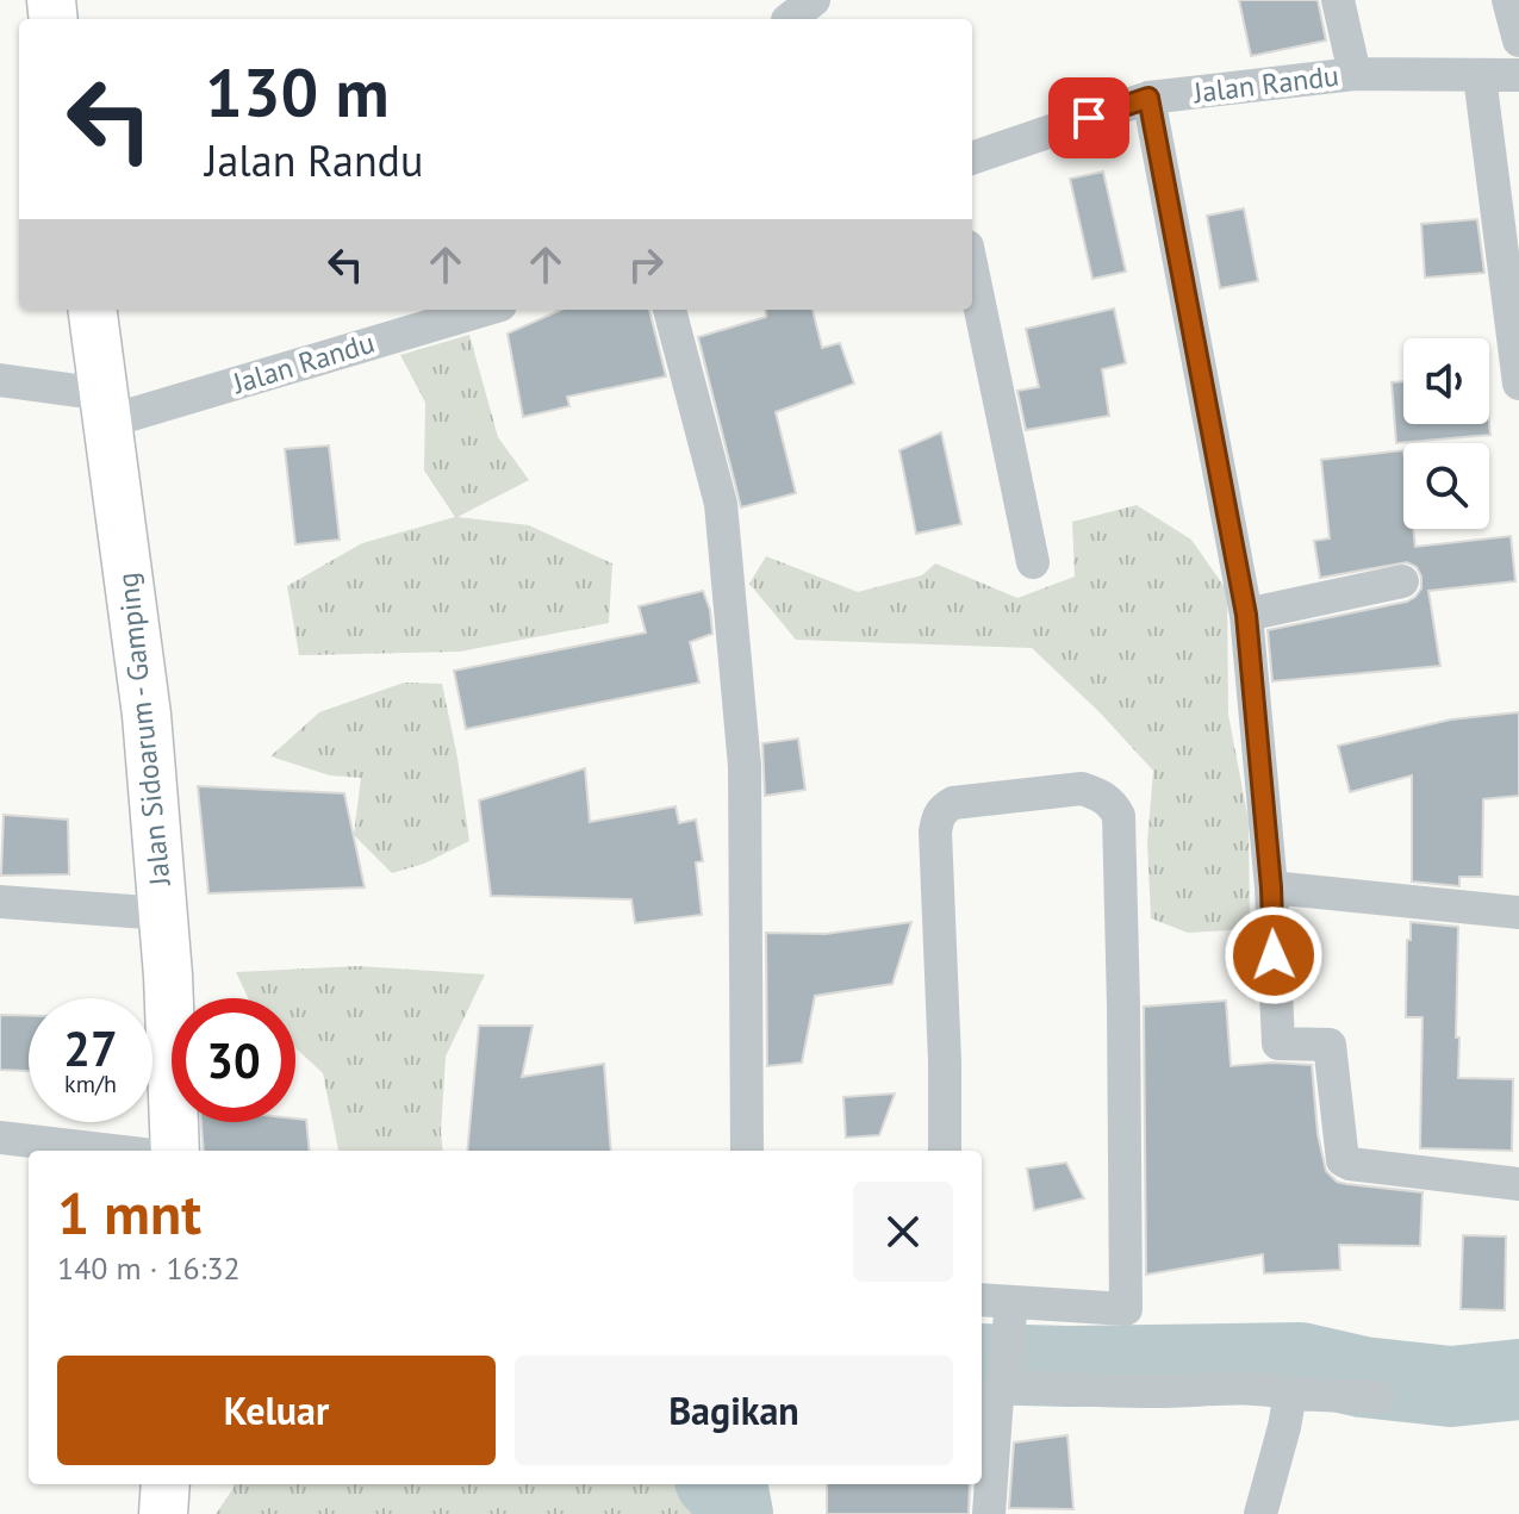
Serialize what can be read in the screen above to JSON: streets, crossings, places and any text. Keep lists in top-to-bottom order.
{
  "streets": {
    "main road": ["Jalan Sidoarum - Gamping"],
    "street": ["Jalan Randu"]
  },
  "crossings": [
    ["Jalan Randu", "Jalan Sidoarum - Gamping"]
  ],
  "page": {
    "turn": ["130 m", "Jalan Randu"],
    "speed": "27 km/h",
    "limit": "30",
    "heading": ["1 mnt", "140 m · 16:32"],
    "buttons": ["Keluar", "Bagikan"]
  }
}
